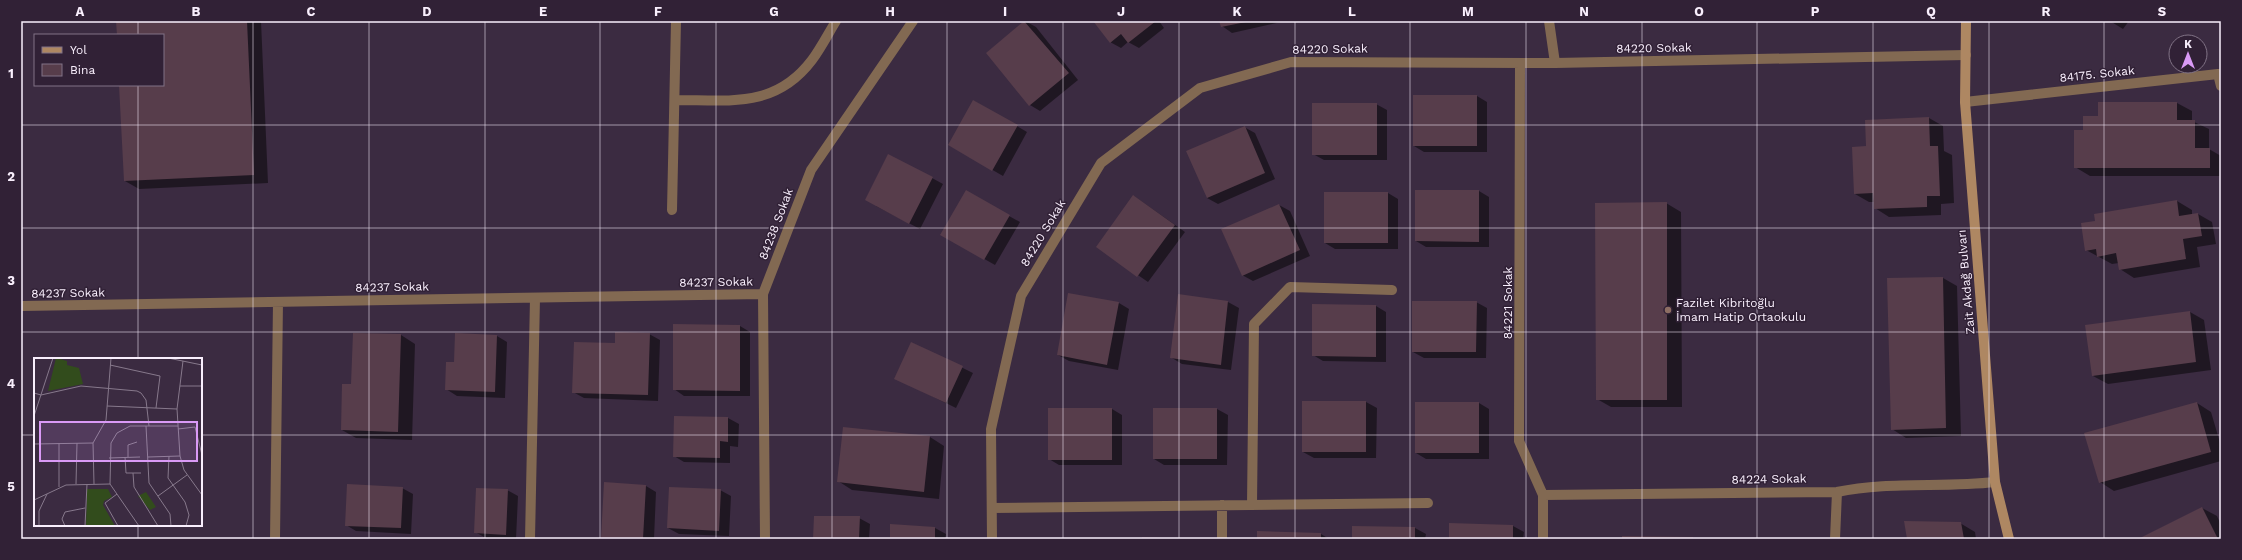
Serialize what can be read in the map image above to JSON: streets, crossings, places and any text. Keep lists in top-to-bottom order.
{
  "streets": {
    "main road": ["Zait Akdağ Bulvarı"],
    "street": [
      "84220 Sokak",
      "84175. Sokak",
      "84238 Sokak",
      "84237 Sokak",
      "84221 Sokak",
      "84224 Sokak"
    ]
  },
  "crossings": [
    ["84220 Sokak", "Zait Akdağ Bulvarı"],
    ["84220 Sokak", "84221 Sokak"],
    ["84175. Sokak", "Zait Akdağ Bulvarı"],
    ["84238 Sokak", "84237 Sokak"],
    ["Zait Akdağ Bulvarı", "84224 Sokak"],
    ["84221 Sokak", "84224 Sokak"]
  ],
  "places": ["Fazilet Kibritoğlu İmam Hatip Ortaokulu"],
  "legend": ["Yol", "Bina"],
  "north": "top",
  "grid": {
    "columns": [
      "A",
      "B",
      "C",
      "D",
      "E",
      "F",
      "G",
      "H",
      "I",
      "J",
      "K",
      "L",
      "M",
      "N",
      "O",
      "P",
      "Q",
      "R",
      "S"
    ],
    "rows": [
      "1",
      "2",
      "3",
      "4",
      "5"
    ]
  }
}
